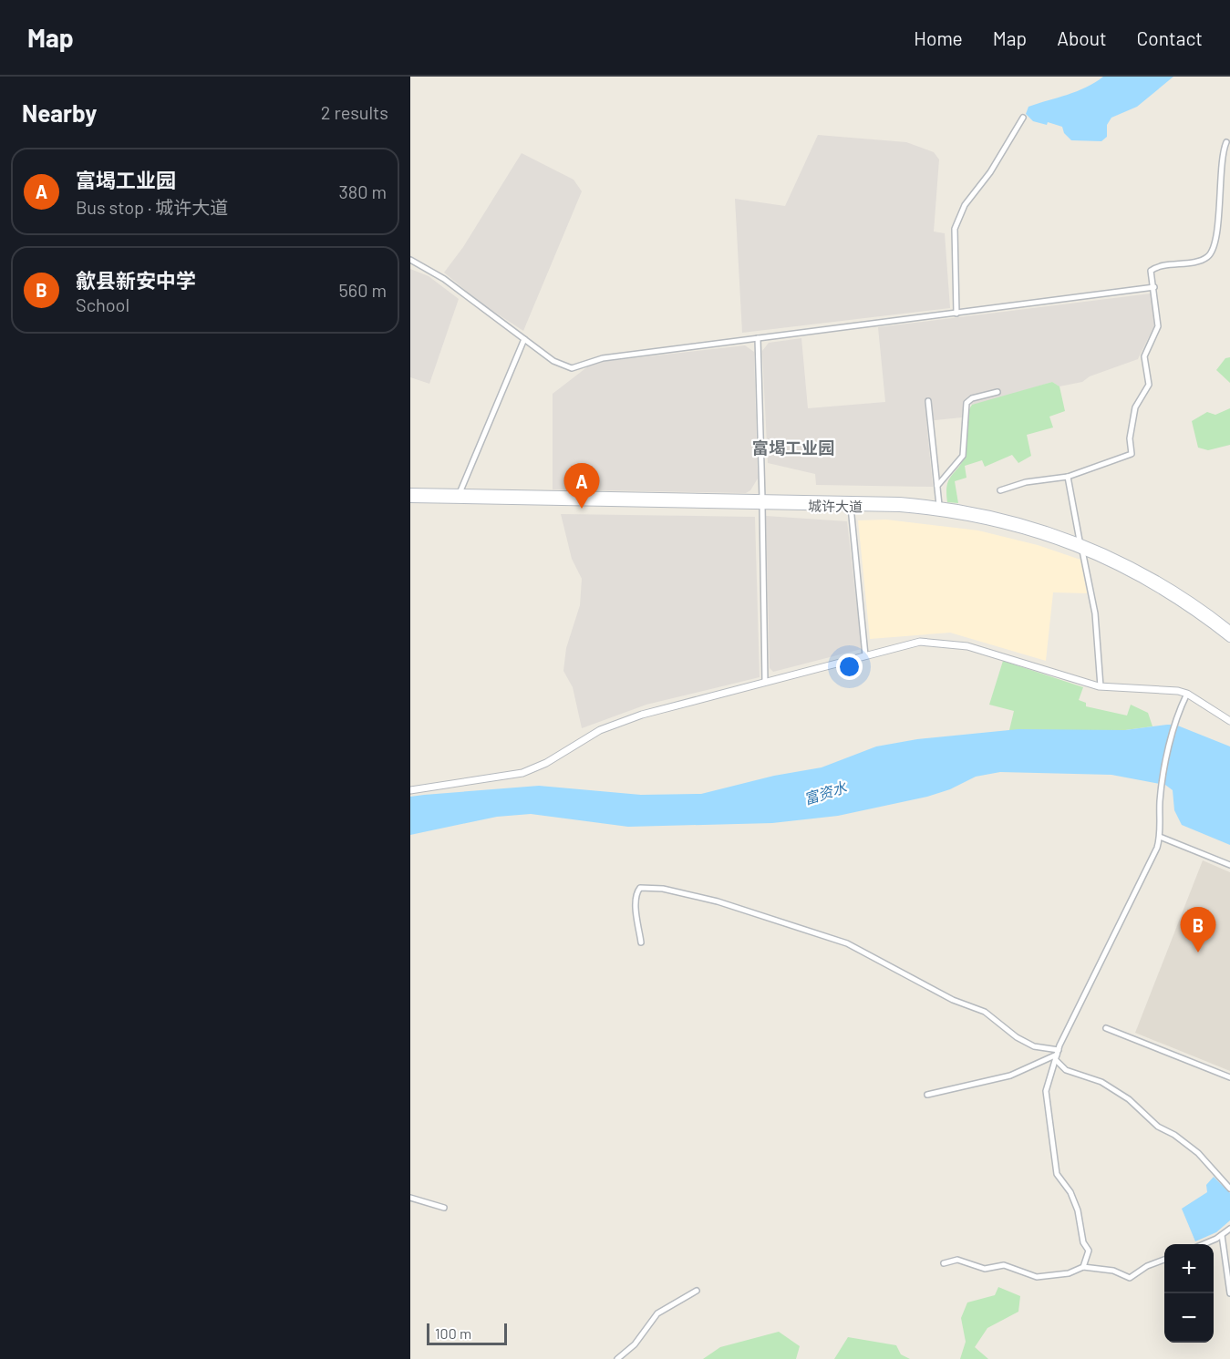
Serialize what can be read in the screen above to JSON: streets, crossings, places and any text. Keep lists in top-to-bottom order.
{
  "streets": {
    "main road": ["城许大道"]
  },
  "districts": ["富堨工业园"],
  "water": ["富资水"],
  "scale_bar": "100 m",
  "page": {
    "header": "Map",
    "nav": [
      "Home",
      "Map",
      "About",
      "Contact"
    ],
    "heading": ["Nearby", "2 results"],
    "list": [
      {
        "mark": "A",
        "name": "富堨工业园",
        "note": "Bus stop · 城许大道",
        "value": "380 m"
      },
      {
        "mark": "B",
        "name": "歙县新安中学",
        "note": "School",
        "value": "560 m"
      }
    ],
    "pins": ["A", "B"],
    "map_buttons": ["+", "−"],
    "scale": "100 m"
  }
}
